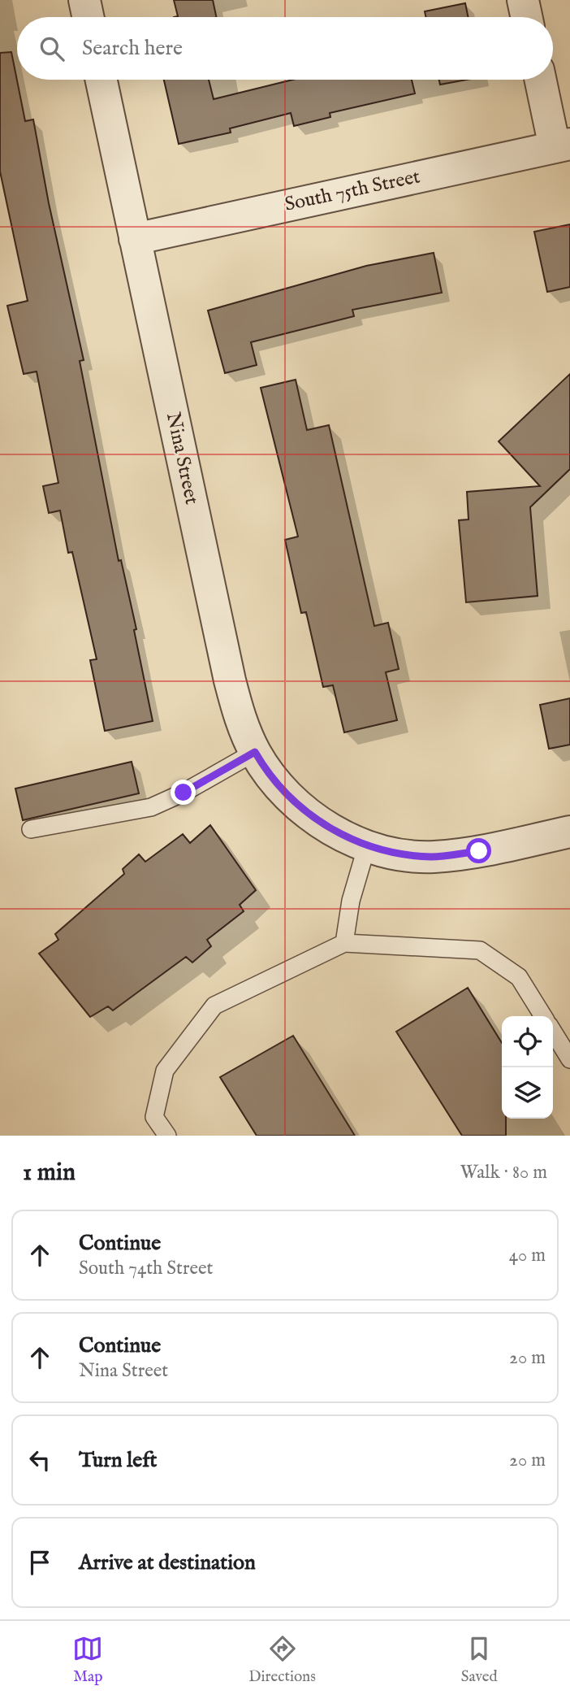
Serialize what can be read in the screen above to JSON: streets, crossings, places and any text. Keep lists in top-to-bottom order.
{
  "streets": {
    "street": ["South 75th Street", "Nina Street"]
  },
  "crossings": [
    ["South 75th Street", "Nina Street"]
  ],
  "page": {
    "search": "Search here",
    "heading": ["1 min", "Walk · 80 m"],
    "list": [
      ["Continue", "South 74th Street", "40 m"],
      ["Continue", "Nina Street", "20 m"],
      ["Turn left", "20 m"],
      "Arrive at destination"
    ],
    "nav": ["Map", "Directions", "Saved"]
  }
}
